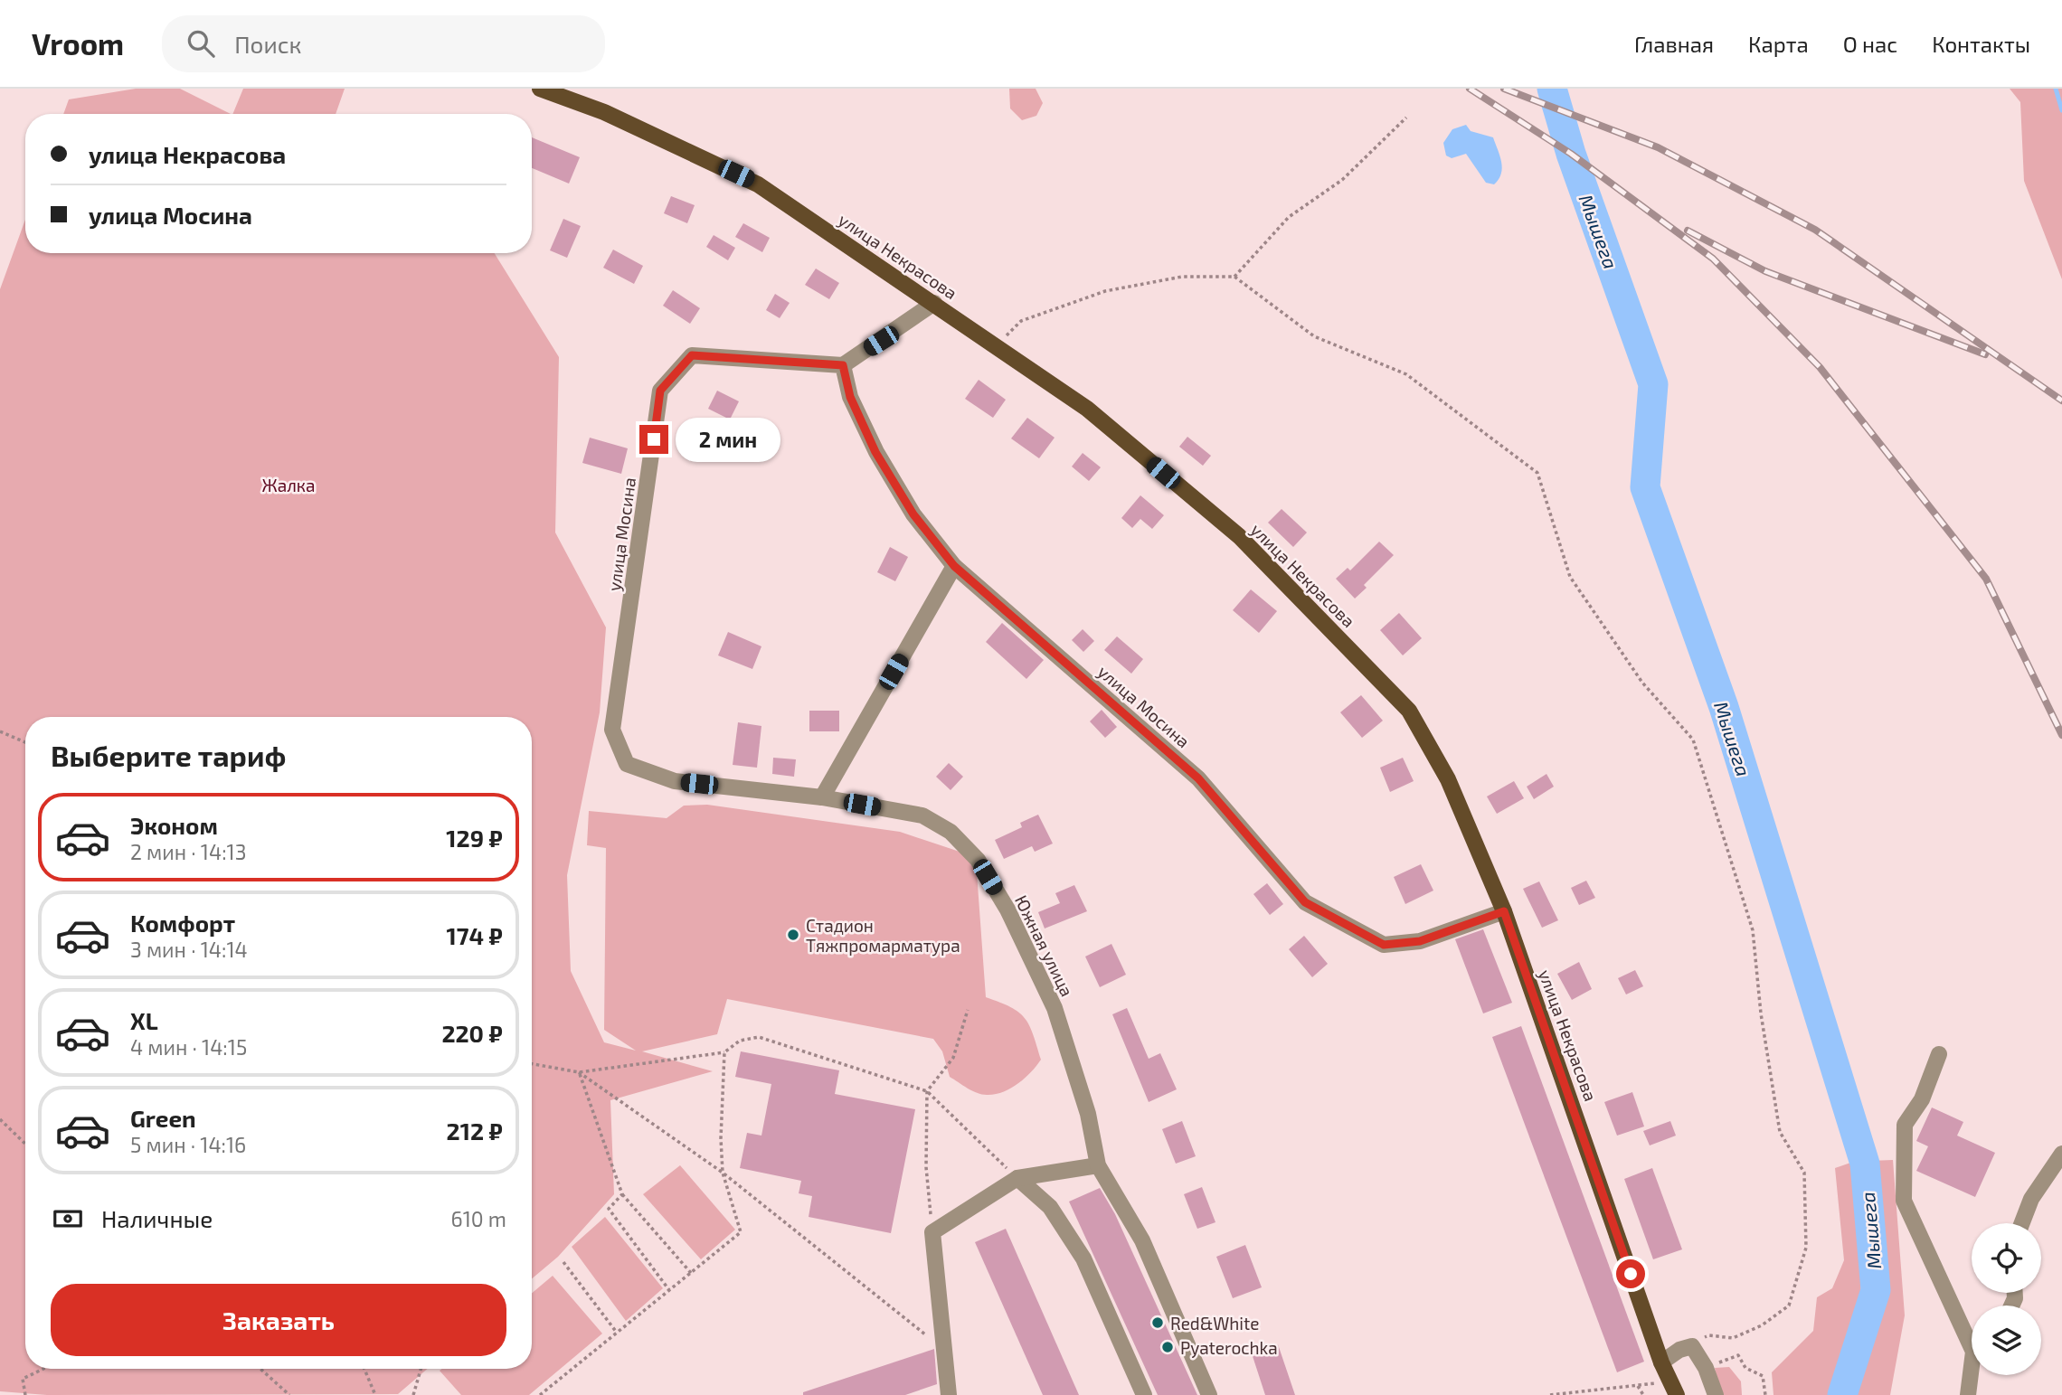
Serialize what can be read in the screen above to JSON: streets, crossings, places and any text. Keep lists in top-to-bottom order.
{
  "streets": {
    "main road": ["улица Некрасова"],
    "street": ["улица Мосина", "Южная улица"]
  },
  "crossings": [
    ["улица Некрасова", "улица Мосина"],
    ["улица Мосина", "Южная улица"]
  ],
  "water": ["Мышега"],
  "parks": ["Жалка"],
  "places": ["Стадион Тяжпромарматура", "Red&White", "Pyaterochka"],
  "page": {
    "header": "Vroom",
    "search": "Поиск",
    "nav": [
      "Главная",
      "Карта",
      "О нас",
      "Контакты"
    ],
    "banner": ["улица Некрасова", "улица Мосина"],
    "bubble": "2 мин",
    "heading": "Выберите тариф",
    "list": [
      {
        "name": "Эконом",
        "note": "2 мин · 14:13",
        "value": "129 ₽"
      },
      {
        "name": "Комфорт",
        "note": "3 мин · 14:14",
        "value": "174 ₽"
      },
      {
        "name": "XL",
        "note": "4 мин · 14:15",
        "value": "220 ₽"
      },
      {
        "name": "Green",
        "note": "5 мин · 14:16",
        "value": "212 ₽"
      }
    ],
    "pay": ["Наличные", "610 m"],
    "buttons": "Заказать"
  }
}
